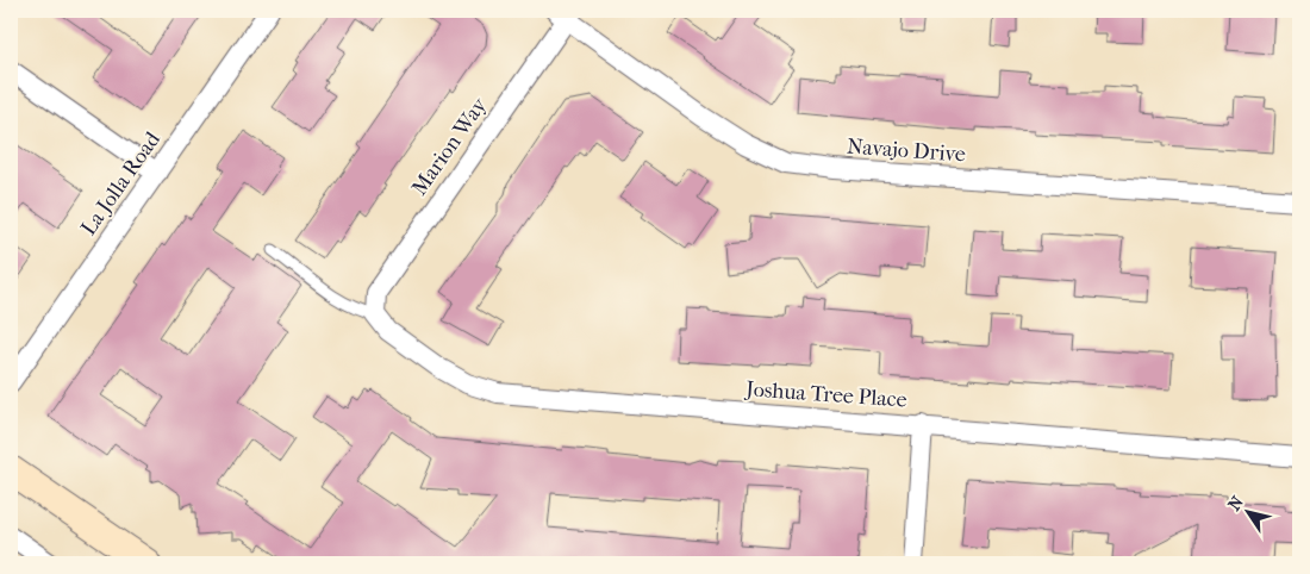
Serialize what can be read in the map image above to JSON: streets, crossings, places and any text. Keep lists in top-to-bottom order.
{
  "streets": {
    "street": [
      "Marion Way",
      "Navajo Drive",
      "La Jolla Road",
      "Joshua Tree Place"
    ]
  },
  "crossings": [
    ["Marion Way", "Navajo Drive"],
    ["Marion Way", "Joshua Tree Place"]
  ],
  "north": "top left"
}
